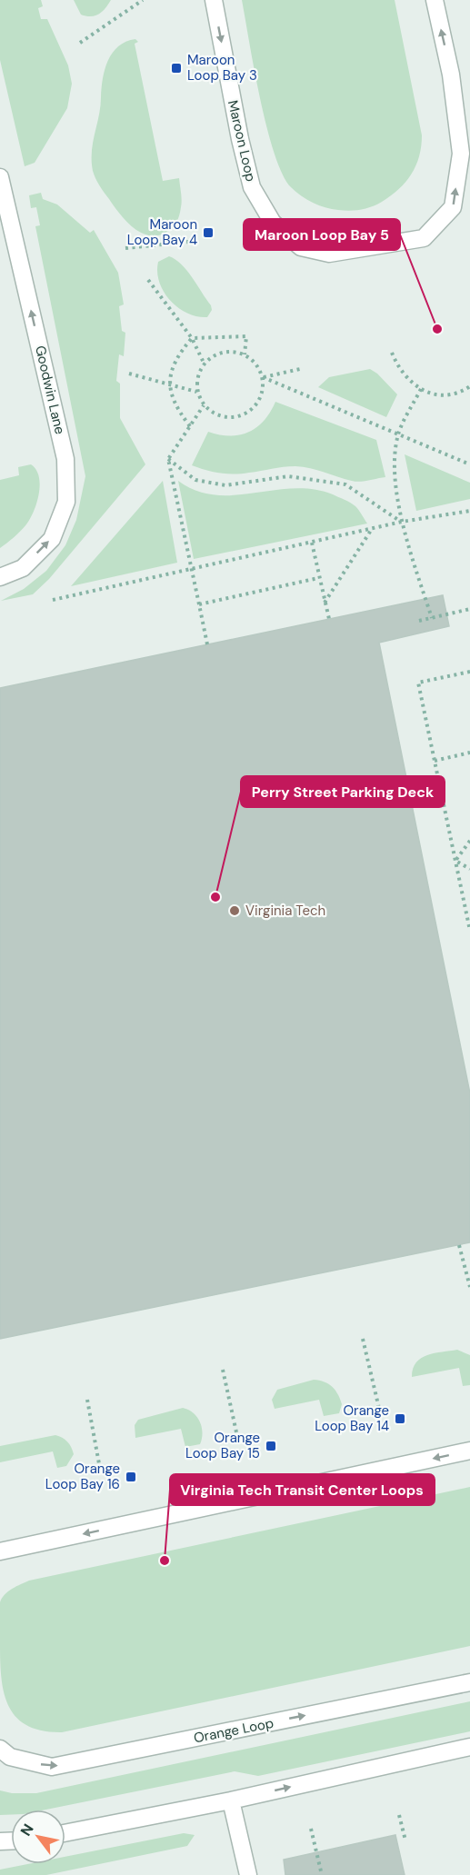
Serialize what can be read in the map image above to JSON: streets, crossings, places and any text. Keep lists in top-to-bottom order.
{
  "streets": {
    "street": ["Maroon Loop", "Goodwin Lane", "Orange Loop"]
  },
  "one_way": ["Goodwin Lane"],
  "places": {
    "transit": [
      "Maroon Loop Bay 3",
      "Maroon Loop Bay 4",
      "Orange Loop Bay 14",
      "Orange Loop Bay 15",
      "Orange Loop Bay 16"
    ],
    "other": [
      "Maroon Loop Bay 5",
      "Perry Street Parking Deck",
      "Virginia Tech",
      "Virginia Tech Transit Center Loops"
    ]
  },
  "north": "top left"
}
